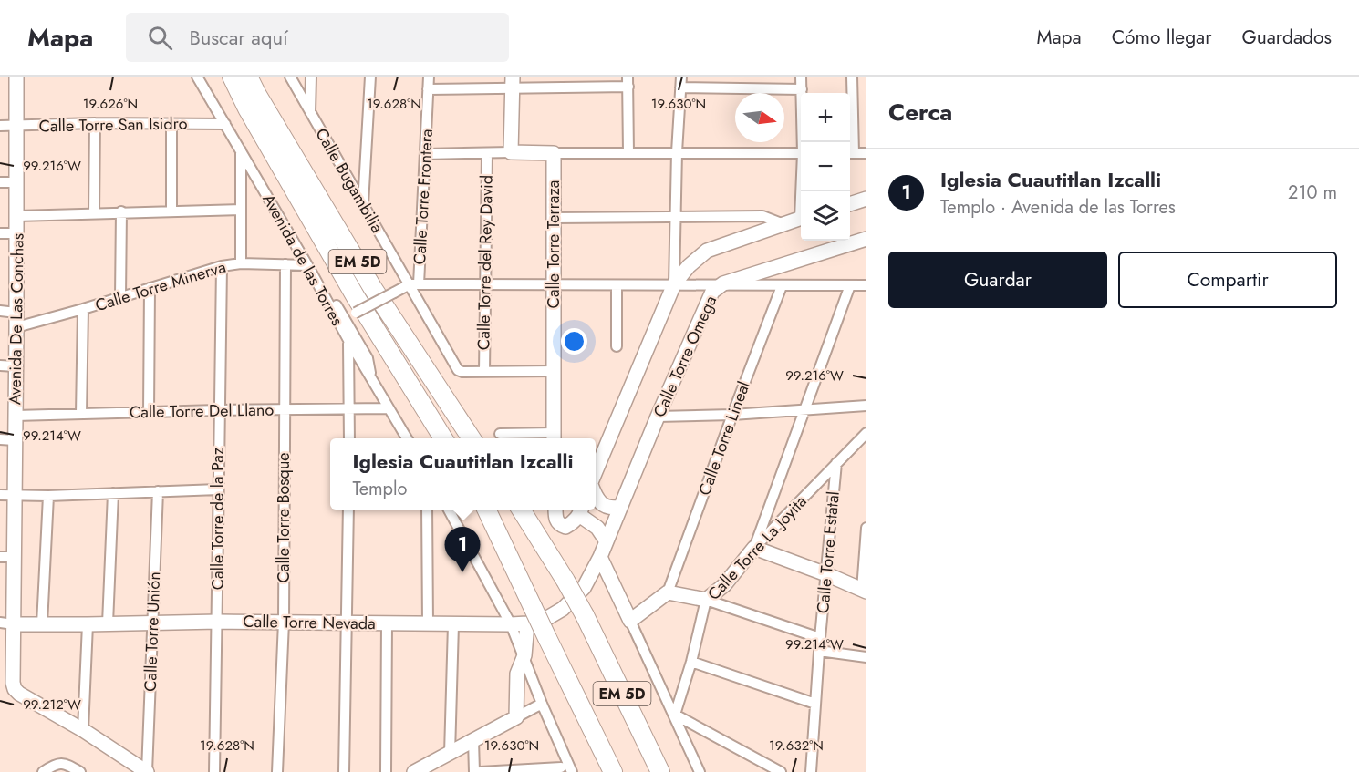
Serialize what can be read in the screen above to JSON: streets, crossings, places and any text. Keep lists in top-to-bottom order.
{
  "streets": {
    "highway": ["EM 5D"],
    "main road": [
      "Calle Torre Terraza",
      "Avenida De Las Conchas",
      "Calle Torre Omega",
      "Calle Torre La Joyita",
      "Calle Torre Nevada"
    ],
    "street": [
      "Calle Torre San Isidro",
      "Calle Bugambilia",
      "Calle Torre Frontera",
      "Avenida de las Torres",
      "Calle Torre del Rey David",
      "Calle Torre Minerva",
      "Calle Torre Del Llano",
      "Calle Torre Lineal",
      "Calle Torre Bosque",
      "Calle Torre de la Paz",
      "Calle Torre Estatal",
      "Calle Torre Unión"
    ]
  },
  "crossings": [
    ["Calle Torre San Isidro", "Avenida de las Torres"],
    ["Calle Torre San Isidro", "Avenida De Las Conchas"],
    ["Calle Bugambilia", "Calle Torre Frontera"],
    ["Calle Bugambilia", "Calle Torre del Rey David"],
    ["Avenida de las Torres", "Calle Torre Minerva"],
    ["Avenida de las Torres", "Calle Torre Del Llano"],
    ["EM 5D", "Calle Torre Omega"],
    ["EM 5D", "Calle Torre Nevada"],
    ["Calle Torre Minerva", "Avenida De Las Conchas"],
    ["Calle Torre Minerva", "Calle Torre Bosque"],
    ["Calle Torre Minerva", "Calle Torre de la Paz"],
    ["Avenida De Las Conchas", "Calle Torre Del Llano"],
    ["Avenida De Las Conchas", "Calle Torre Nevada"],
    ["Calle Torre Omega", "Calle Torre Nevada"],
    ["Calle Torre Del Llano", "Calle Torre Bosque"],
    ["Calle Torre Del Llano", "Calle Torre de la Paz"],
    ["Calle Torre Bosque", "Calle Torre Nevada"],
    ["Calle Torre de la Paz", "Calle Torre Nevada"],
    ["Calle Torre La Joyita", "Calle Torre Estatal"],
    ["Calle Torre Nevada", "Calle Torre Unión"]
  ],
  "north": "right",
  "page": {
    "header": "Mapa",
    "search": "Buscar aquí",
    "nav": ["Mapa", "Cómo llegar", "Guardados"],
    "heading": "Cerca",
    "map_buttons": ["+", "−"],
    "list": [
      {
        "mark": "1",
        "name": "Iglesia Cuautitlan Izcalli",
        "note": "Templo · Avenida de las Torres",
        "value": "210 m"
      }
    ],
    "buttons": ["Guardar", "Compartir"],
    "popup": ["Iglesia Cuautitlan Izcalli", "Templo"],
    "pins": "1"
  },
  "coordinates": [
    "19.626°N",
    "19.628°N",
    "19.630°N",
    "99.216°W",
    "99.214°W",
    "99.212°W",
    "19.632°N"
  ]
}
